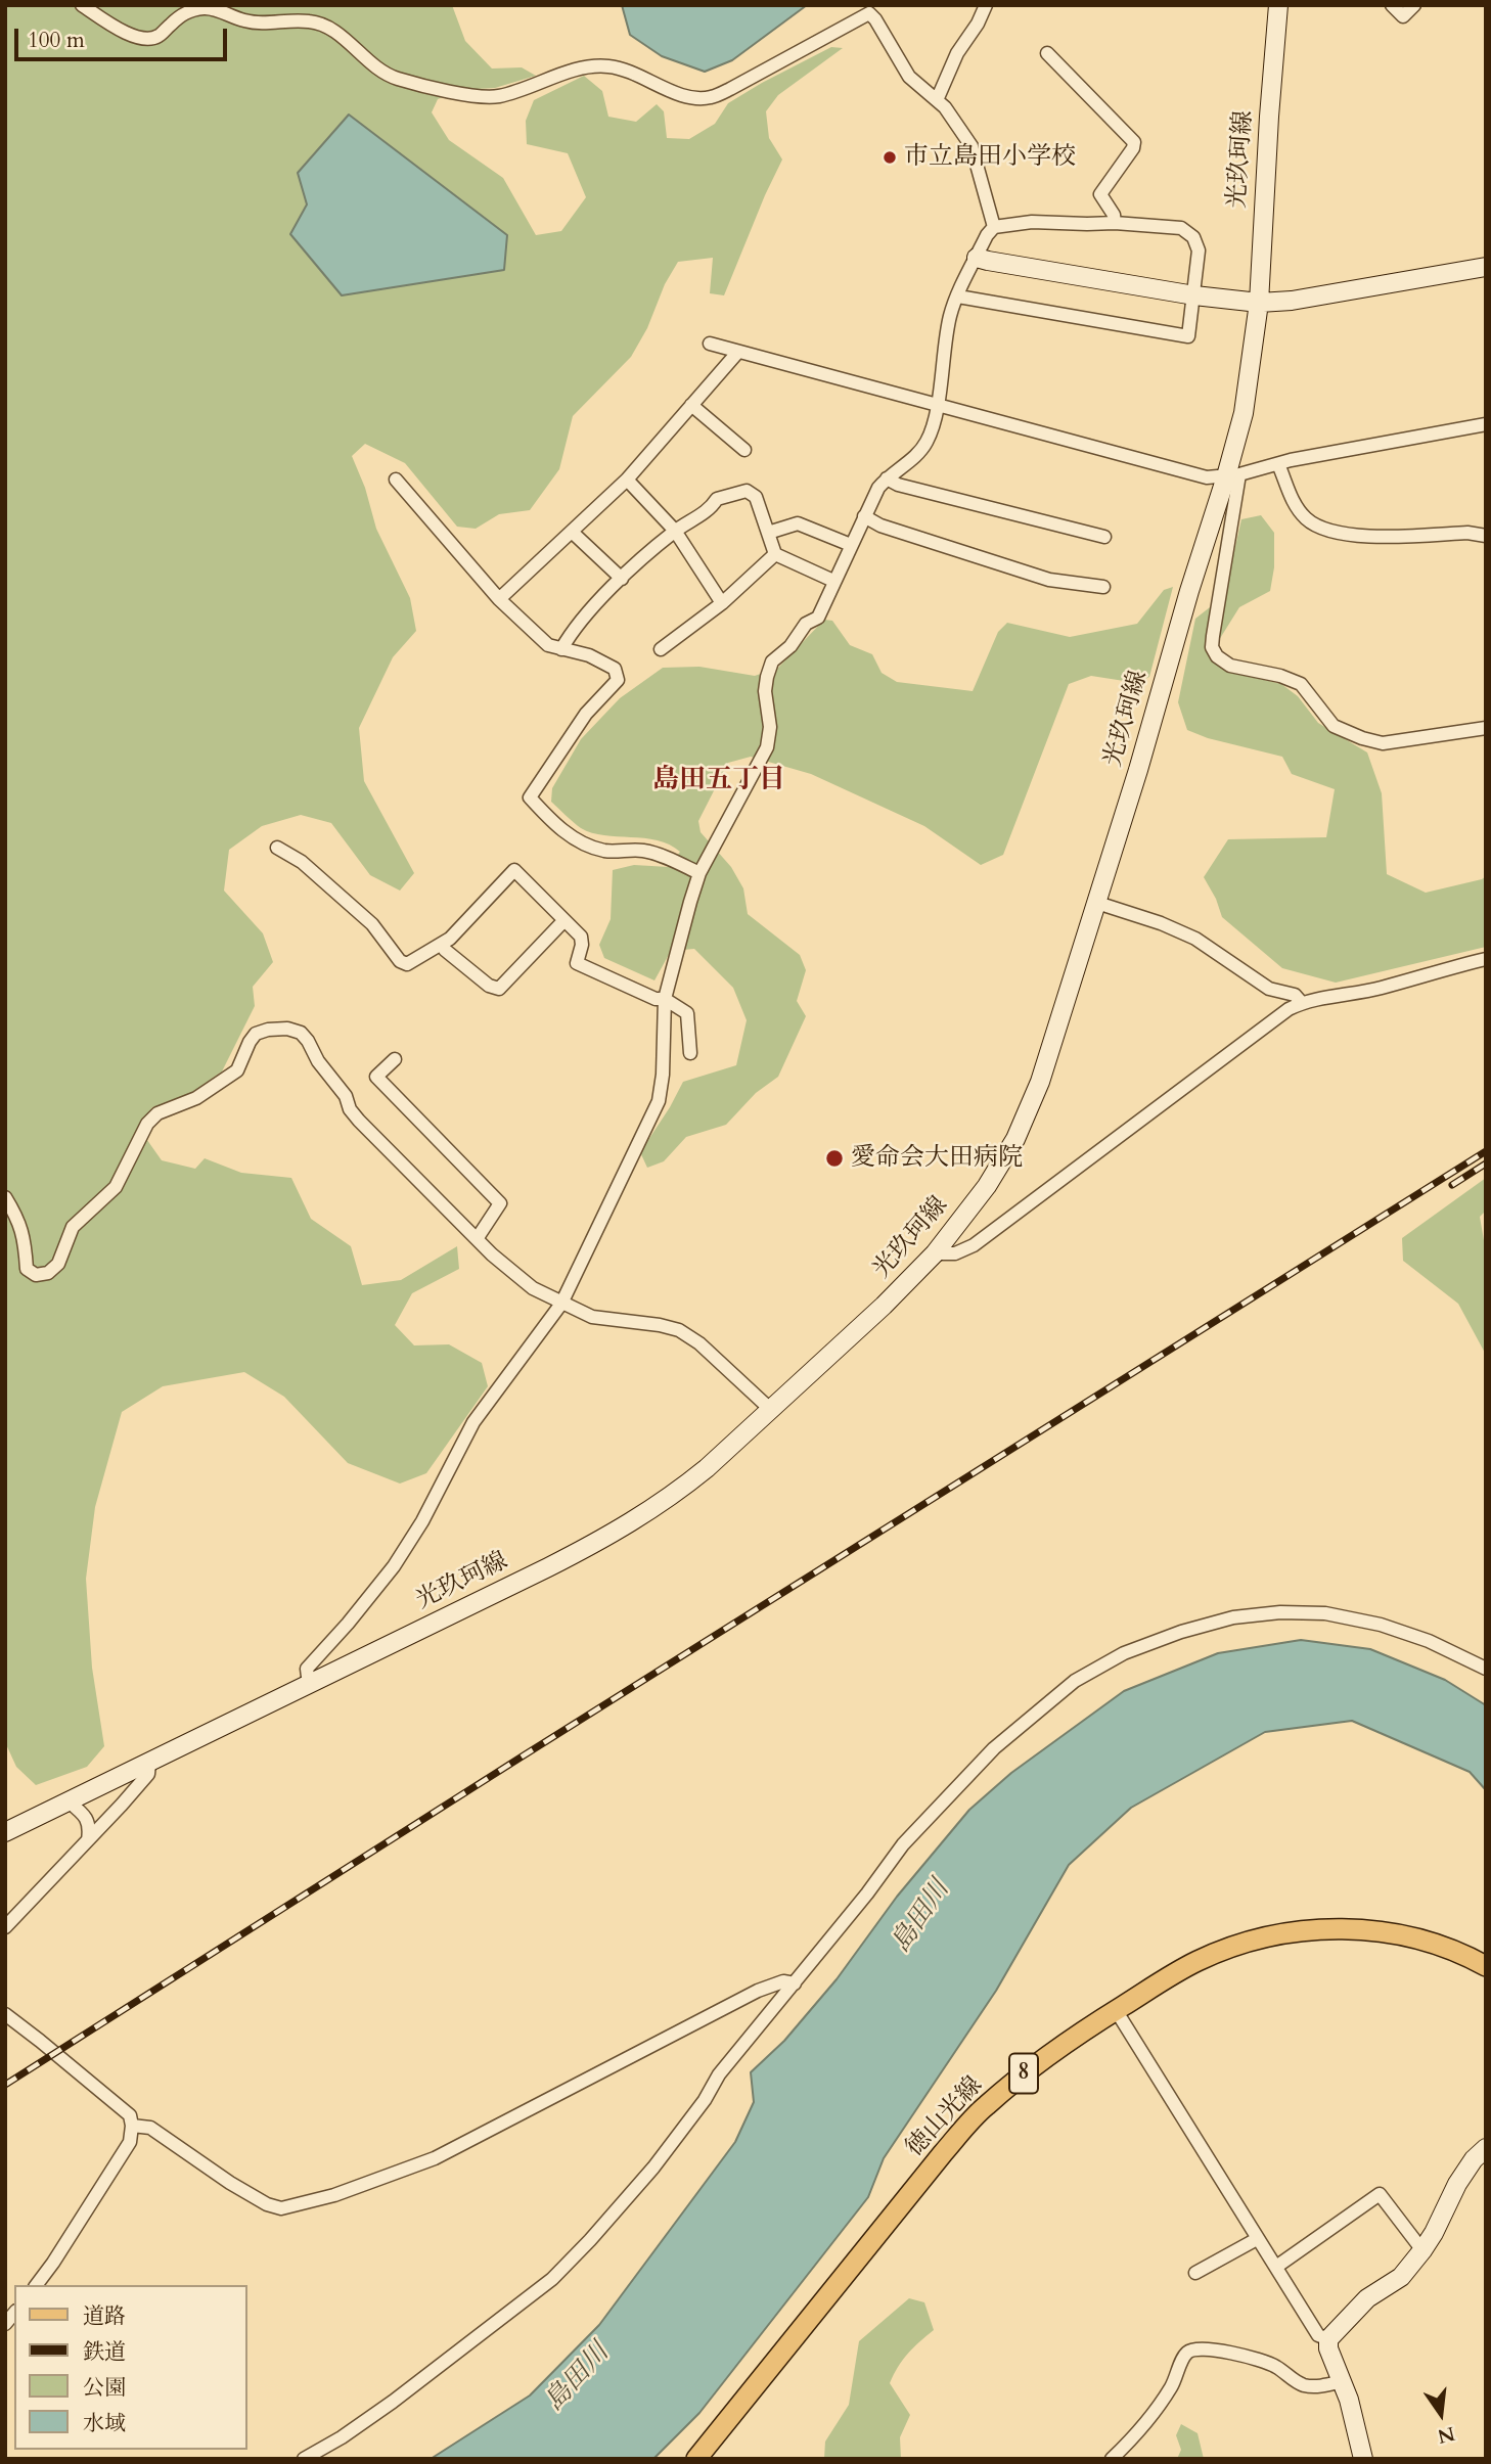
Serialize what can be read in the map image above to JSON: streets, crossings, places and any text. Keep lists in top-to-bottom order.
{
  "streets": {
    "main road": ["光玖珂線", "8", "徳山光線"]
  },
  "districts": ["島田五丁目"],
  "water": ["島田川"],
  "places": ["市立島田小学校", "愛命会大田病院"],
  "legend": [
    "道路",
    "鉄道",
    "公園",
    "水域"
  ],
  "scale_bar": "100 m",
  "north": "bottom"
}
